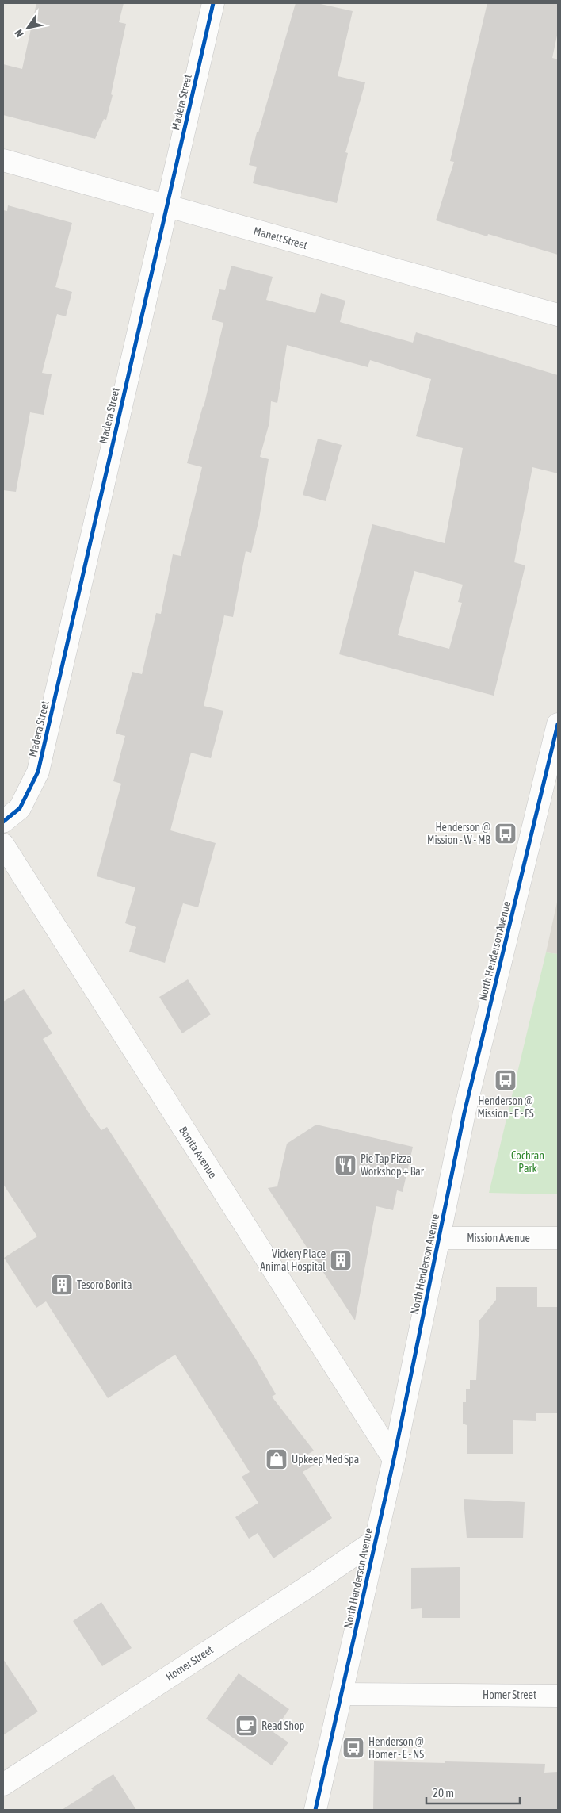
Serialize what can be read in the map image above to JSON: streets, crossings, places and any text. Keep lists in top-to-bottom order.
{
  "streets": {
    "street": [
      "Madera Street",
      "Manett Street",
      "North Henderson Avenue",
      "Bonita Avenue",
      "Mission Avenue",
      "Homer Street"
    ]
  },
  "crossings": [
    ["Madera Street", "Manett Street"],
    ["North Henderson Avenue", "Bonita Avenue"],
    ["North Henderson Avenue", "Mission Avenue"],
    ["North Henderson Avenue", "Homer Street"]
  ],
  "parks": ["Cochran Park"],
  "places": {
    "bus stop": ["Henderson @ Mission - W - MB", "Henderson @ Mission - E - FS", "Henderson @ Homer - E - NS"],
    "restaurant": ["Pie Tap Pizza Workshop + Bar"],
    "building": ["Vickery Place Animal Hospital", "Tesoro Bonita"],
    "shop": ["Upkeep Med Spa"],
    "cafe": ["Read Shop"]
  },
  "scale_bar": "20 m",
  "north": "bottom left"
}
